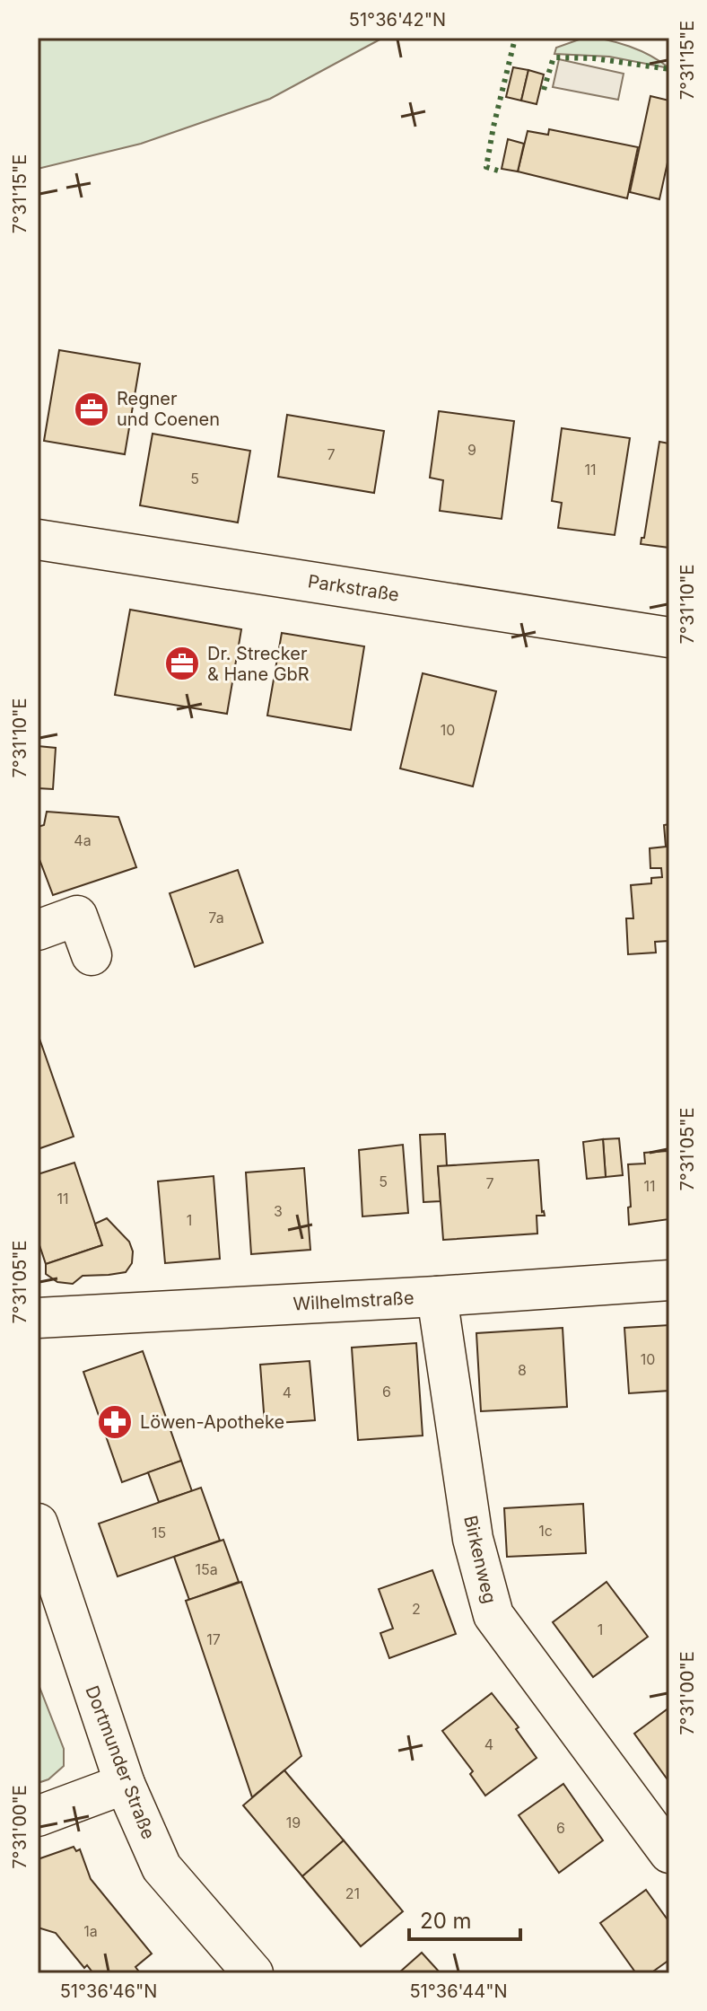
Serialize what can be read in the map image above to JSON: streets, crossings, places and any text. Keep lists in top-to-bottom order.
{
  "streets": {
    "street": [
      "Parkstraße",
      "Wilhelmstraße",
      "Birkenweg",
      "Dortmunder Straße"
    ]
  },
  "crossings": [
    ["Wilhelmstraße", "Birkenweg"]
  ],
  "places": {
    "office": ["Regner und Coenen", "Dr. Strecker & Hane GbR"],
    "pharmacy": ["Löwen-Apotheke"]
  },
  "house_numbers": [
    "9",
    "7",
    "11",
    "5",
    "10",
    "4a",
    "7a",
    "5",
    "7",
    "11",
    "11",
    "3",
    "1",
    "10",
    "8",
    "6",
    "4",
    "1c",
    "15",
    "15a",
    "2",
    "1",
    "17",
    "4",
    "19",
    "6",
    "21",
    "1a"
  ],
  "scale_bar": "20 m",
  "coordinates": [
    "51°36'42\"N",
    "7°31'15\"E",
    "7°31'10\"E",
    "7°31'05\"E",
    "7°31'00\"E",
    "51°36'46\"N",
    "51°36'44\"N"
  ]
}
